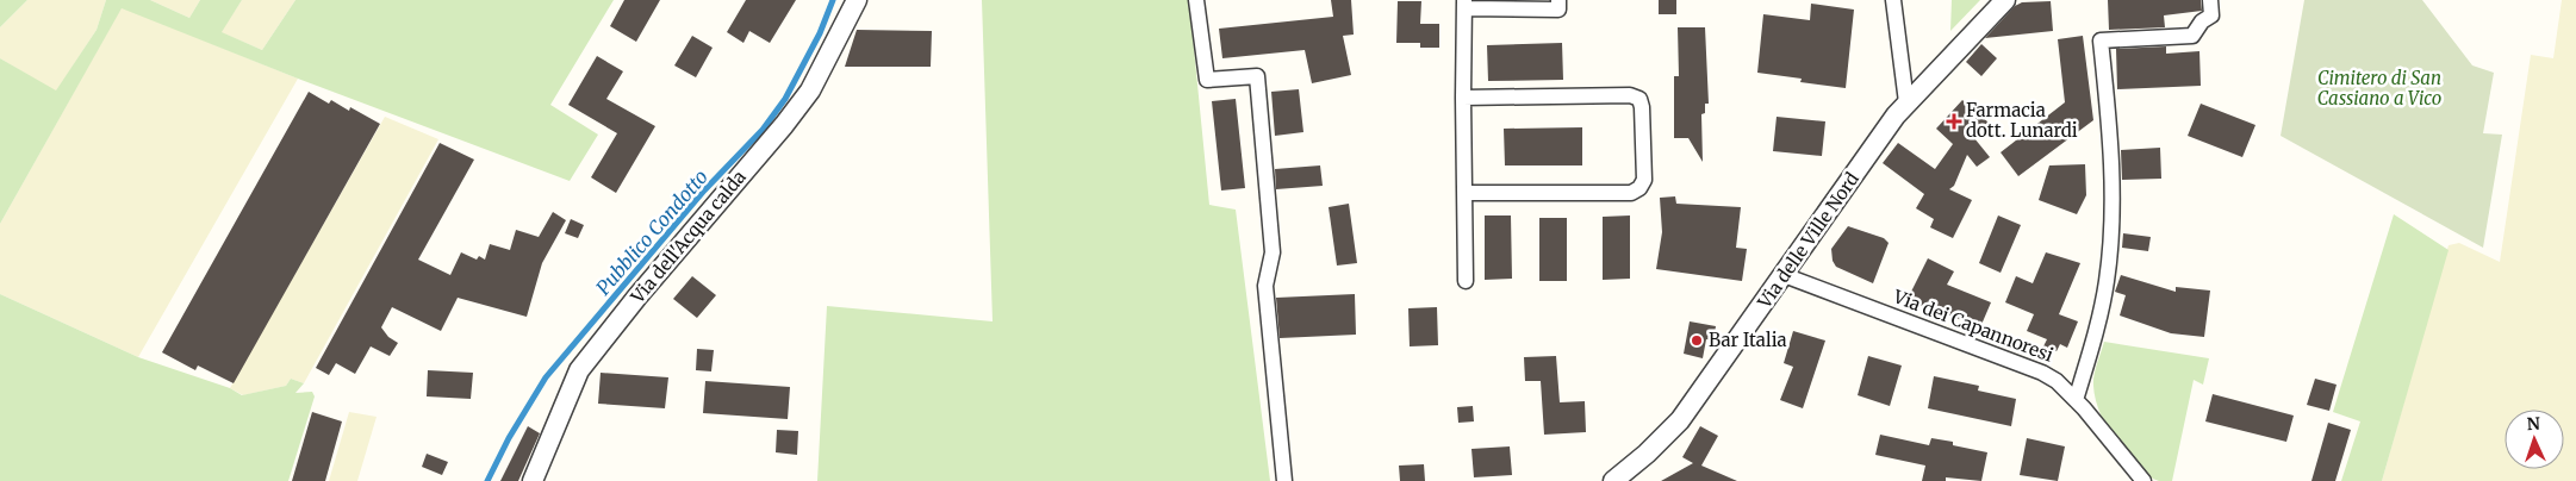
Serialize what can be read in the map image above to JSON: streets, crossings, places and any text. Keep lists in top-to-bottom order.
{
  "streets": {
    "street": ["Via dell'Acqua calda", "Via delle Ville Nord", "Via dei Capannoresi"]
  },
  "crossings": [
    ["Via delle Ville Nord", "Via dei Capannoresi"]
  ],
  "water": ["Pubblico Condotto"],
  "parks": ["Cimitero di San Cassiano a Vico"],
  "places": {
    "health": ["Farmacia dott. Lunardi"],
    "other": ["Bar Italia"]
  },
  "north": "top"
}
